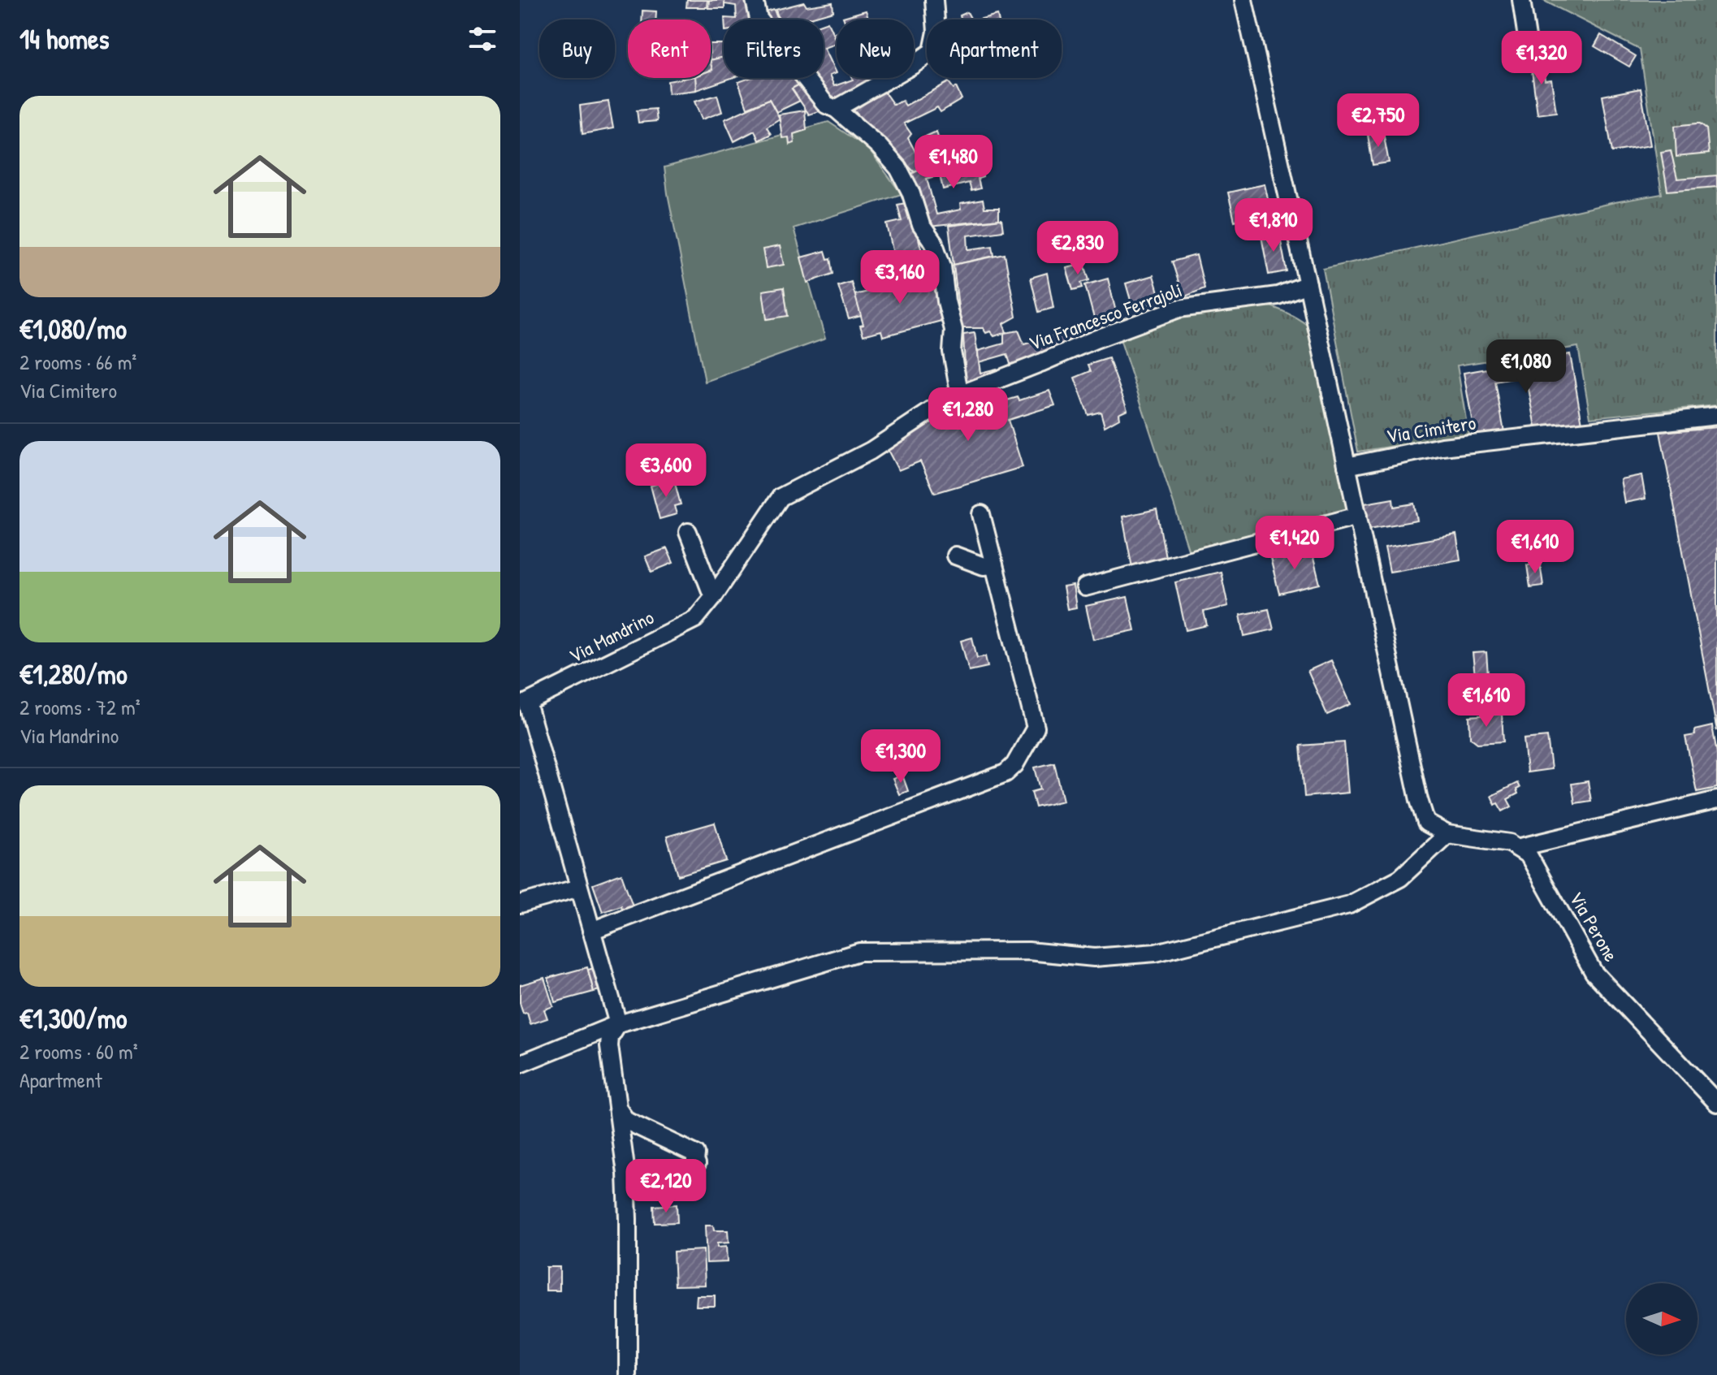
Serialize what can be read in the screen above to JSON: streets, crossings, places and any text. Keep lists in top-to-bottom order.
{
  "streets": {
    "street": [
      "Via Francesco Ferrajoli",
      "Via Cimitero",
      "Via Mandrino",
      "Via Perone"
    ]
  },
  "crossings": [
    ["Via Francesco Ferrajoli", "Via Mandrino"]
  ],
  "north": "right",
  "page": {
    "heading": "14 homes",
    "chip": [
      "Buy",
      "Rent",
      "Filters",
      "New",
      "Apartment"
    ],
    "price": [
      "€1,320",
      "€2,750",
      "€1,480",
      "€1,810",
      "€2,830",
      "€3,160",
      "€1,080",
      "€1,280",
      "€3,600",
      "€1,420",
      "€1,610",
      "€1,610",
      "€1,300",
      "€2,120"
    ],
    "list": [
      {
        "name": "€1,080/mo",
        "note": "2 rooms · 66 m² · Via Cimitero"
      },
      {
        "name": "€1,280/mo",
        "note": "2 rooms · 72 m² · Via Mandrino"
      },
      {
        "name": "€1,300/mo",
        "note": "2 rooms · 60 m² · Apartment"
      }
    ]
  }
}
